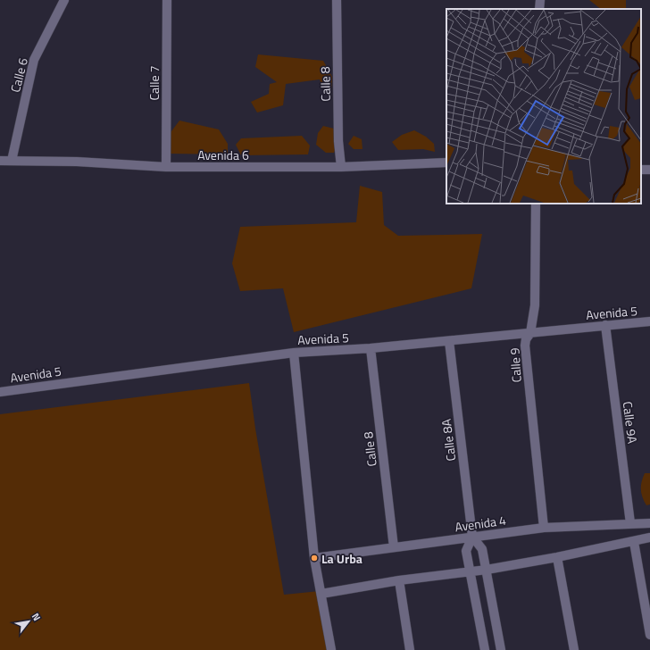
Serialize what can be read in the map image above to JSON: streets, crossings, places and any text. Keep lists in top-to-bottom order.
{
  "streets": {
    "street": [
      "Calle 6",
      "Calle 7",
      "Calle 8",
      "Avenida 6",
      "Avenida 5",
      "Calle 9",
      "Calle 9A",
      "Calle 8A",
      "Avenida 4"
    ]
  },
  "crossings": [
    ["Calle 6", "Avenida 6"],
    ["Calle 7", "Avenida 6"],
    ["Calle 8", "Avenida 6"],
    ["Calle 8", "Avenida 5"],
    ["Calle 8", "Avenida 4"],
    ["Avenida 5", "Calle 9"],
    ["Avenida 5", "Calle 9A"],
    ["Avenida 5", "Calle 8A"],
    ["Calle 9", "Avenida 4"],
    ["Calle 9A", "Avenida 4"],
    ["Calle 8A", "Avenida 4"]
  ],
  "places": ["La Urba"],
  "north": "top right"
}
